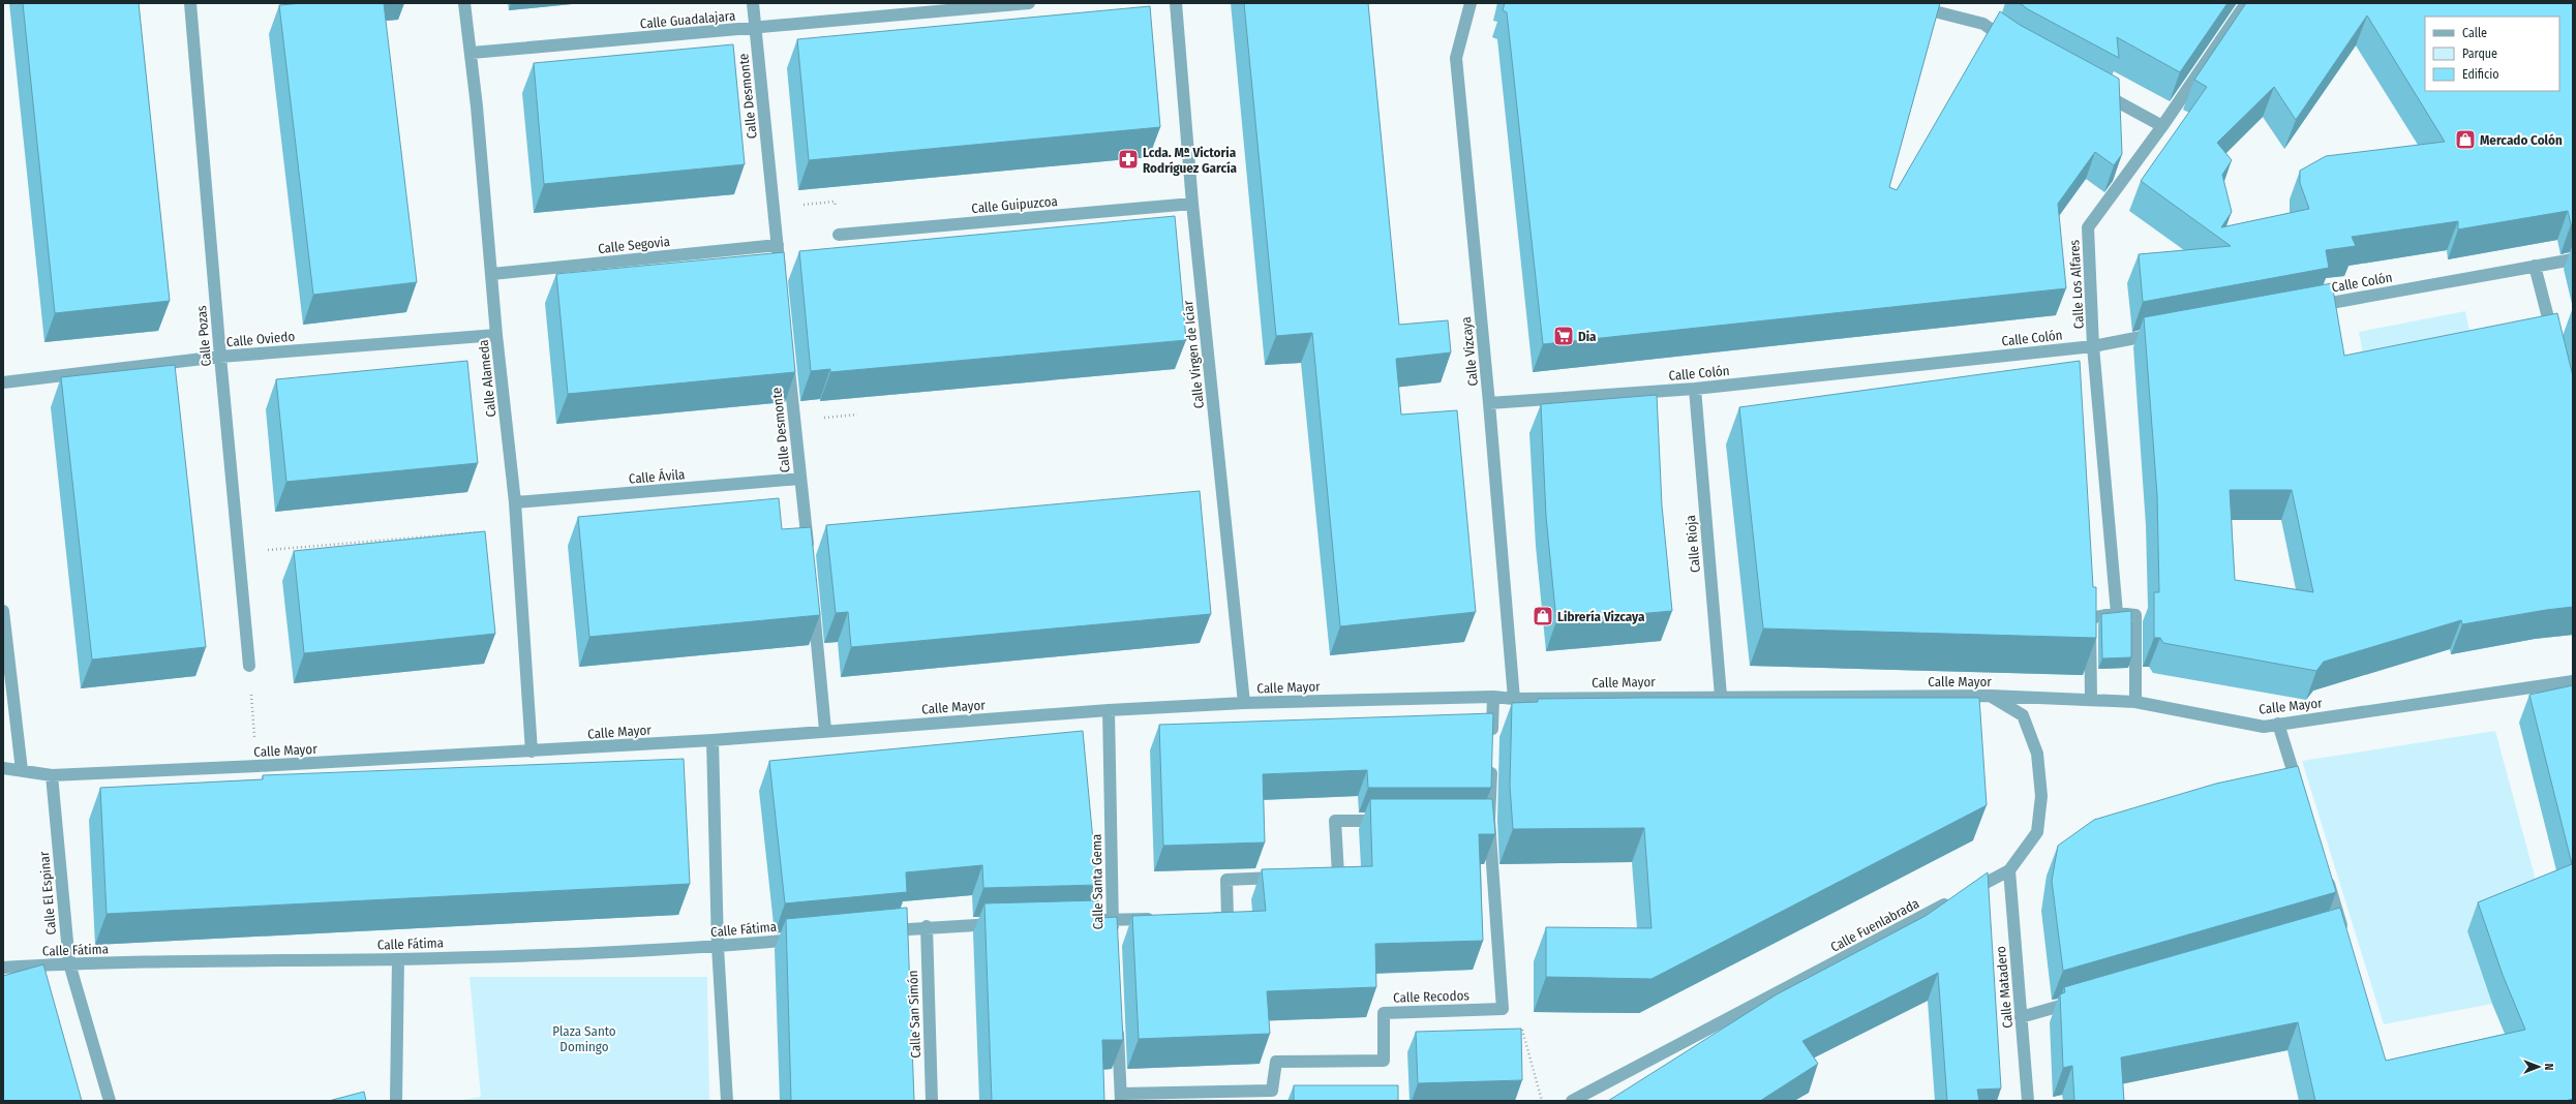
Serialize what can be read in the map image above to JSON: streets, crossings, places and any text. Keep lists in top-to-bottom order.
{
  "streets": {
    "street": [
      "Calle Guadalajara",
      "Calle Desmonte",
      "Calle Guipuzcoa",
      "Calle Segovia",
      "Calle Colón",
      "Calle Los Alfares",
      "Calle Pozas",
      "Calle Oviedo",
      "Calle Vizcaya",
      "Calle Virgen de Icíar",
      "Calle Alameda",
      "Calle Ávila",
      "Calle Rioja",
      "Calle Mayor",
      "Calle Santa Gema",
      "Calle El Espinar",
      "Calle Fuenlabrada",
      "Calle Fátima",
      "Calle Matadero",
      "Calle Recodos",
      "Calle San Simón"
    ]
  },
  "crossings": [
    ["Calle Guadalajara", "Calle Desmonte"],
    ["Calle Guadalajara", "Calle Alameda"],
    ["Calle Desmonte", "Calle Segovia"],
    ["Calle Desmonte", "Calle Ávila"],
    ["Calle Guipuzcoa", "Calle Virgen de Icíar"],
    ["Calle Segovia", "Calle Alameda"],
    ["Calle Colón", "Calle Los Alfares"],
    ["Calle Colón", "Calle Vizcaya"],
    ["Calle Colón", "Calle Rioja"],
    ["Calle Pozas", "Calle Oviedo"],
    ["Calle Oviedo", "Calle Alameda"],
    ["Calle Vizcaya", "Calle Mayor"],
    ["Calle Virgen de Icíar", "Calle Mayor"],
    ["Calle Alameda", "Calle Ávila"],
    ["Calle Alameda", "Calle Mayor"],
    ["Calle Rioja", "Calle Mayor"],
    ["Calle Mayor", "Calle Santa Gema"],
    ["Calle Mayor", "Calle El Espinar"],
    ["Calle Mayor", "Calle Fuenlabrada"],
    ["Calle El Espinar", "Calle Fátima"],
    ["Calle Fuenlabrada", "Calle Matadero"]
  ],
  "parks": ["Plaza Santo Domingo"],
  "places": {
    "shop": ["Mercado Colón", "Librería Vizcaya"],
    "pharmacy": ["Lcda. Mª Victoria Rodríguez García"],
    "supermarket": ["Dia"]
  },
  "legend": ["Calle", "Parque", "Edificio"],
  "north": "right"
}
